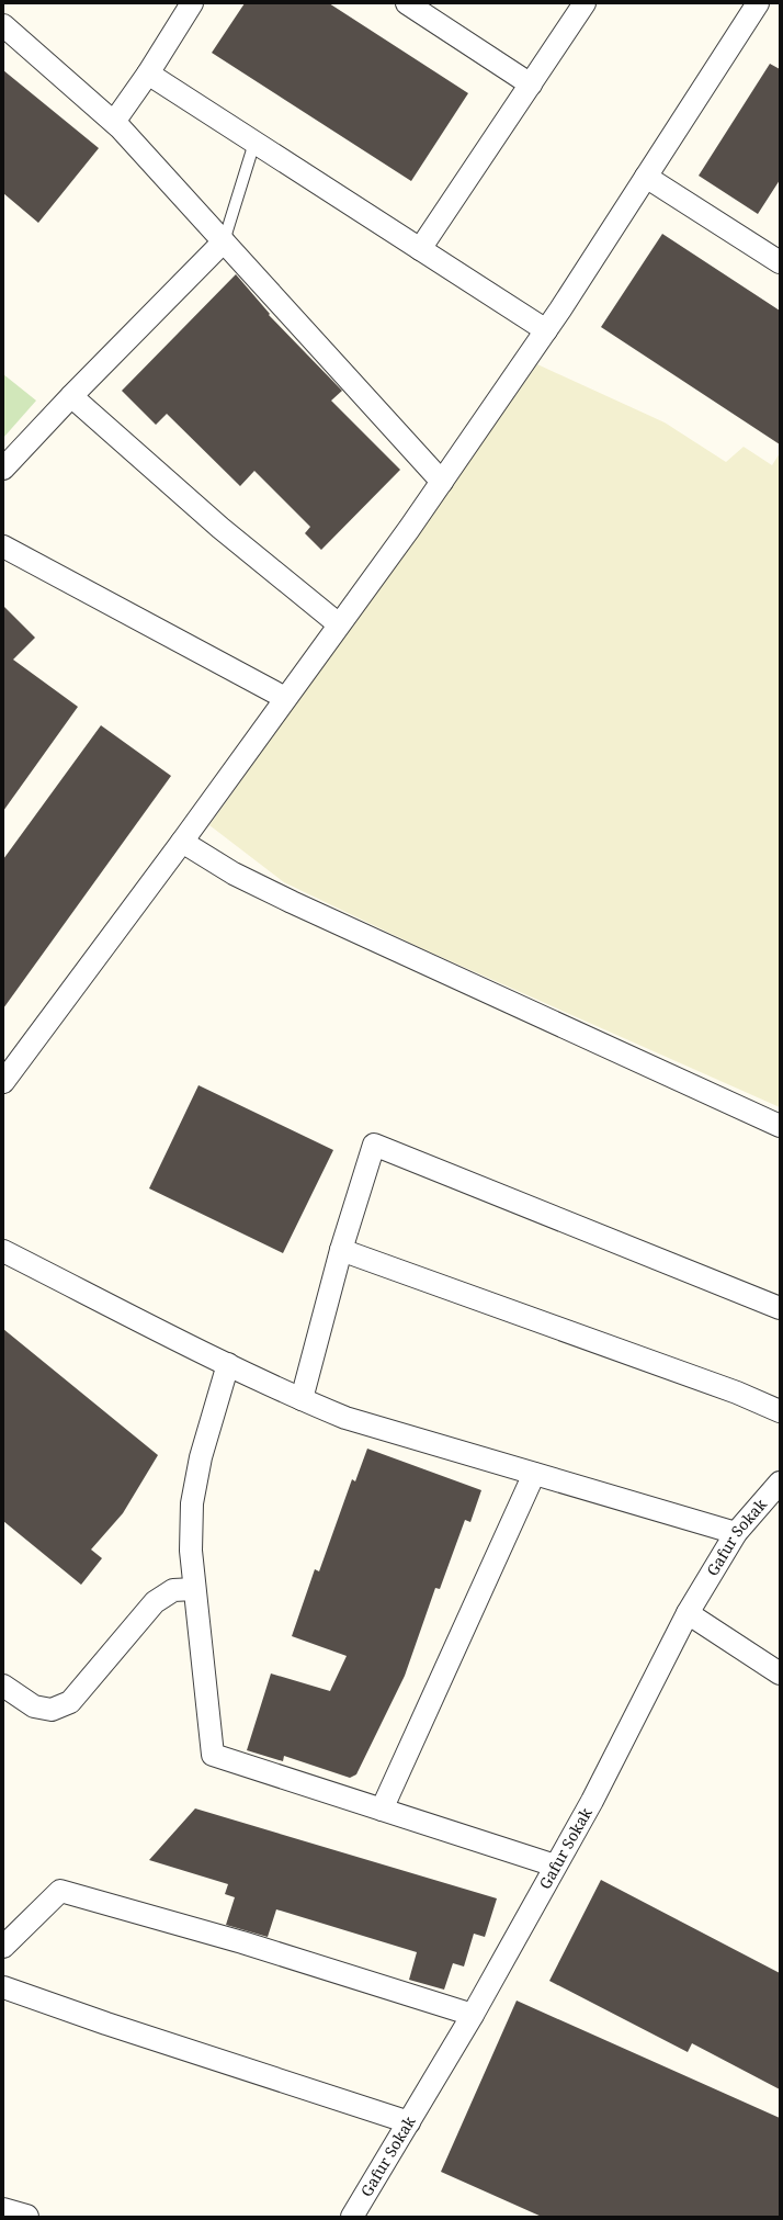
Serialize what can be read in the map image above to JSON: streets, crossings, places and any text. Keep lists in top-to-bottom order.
{
  "streets": {
    "street": ["Gafur Sokak"]
  }
}
